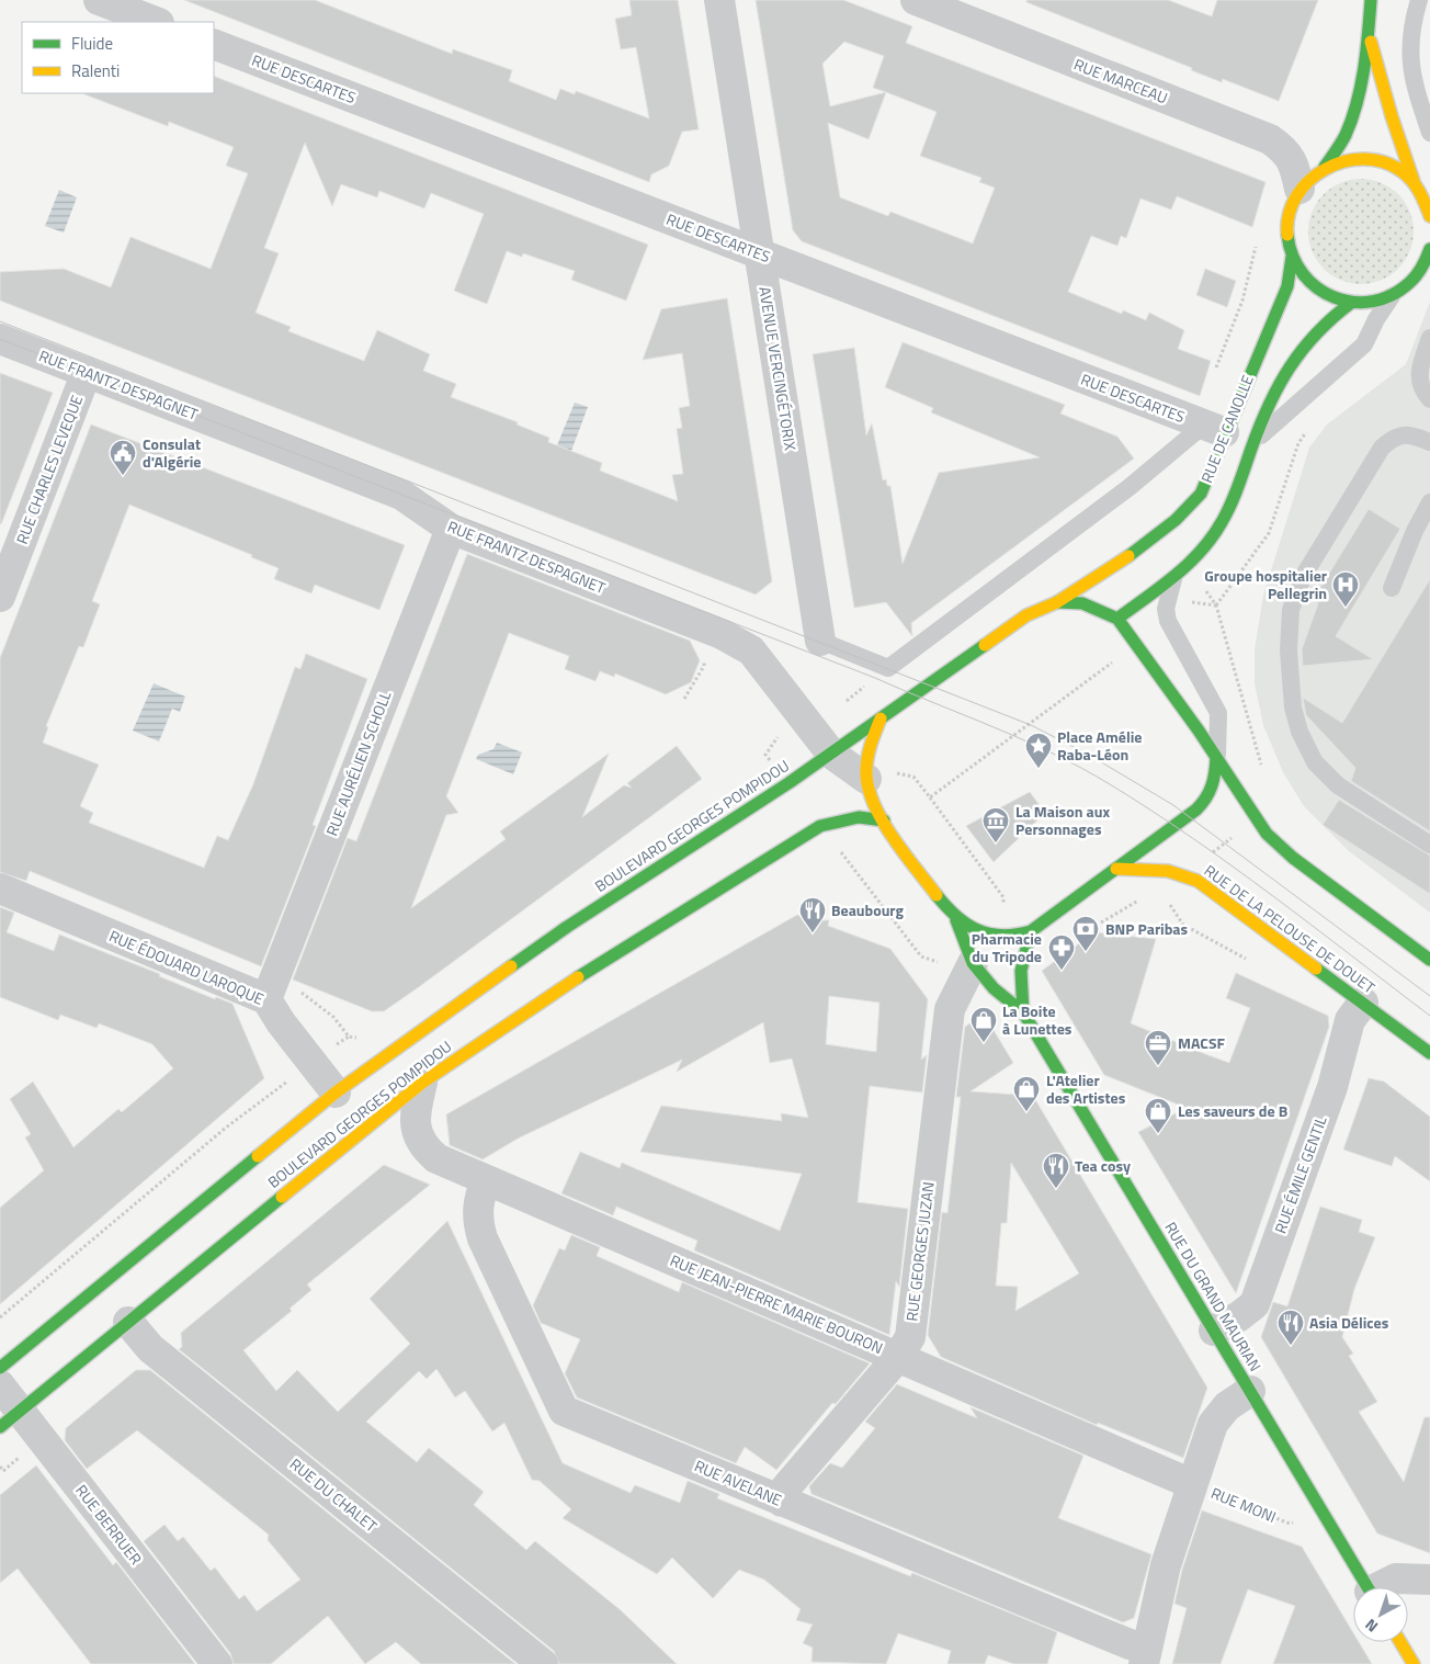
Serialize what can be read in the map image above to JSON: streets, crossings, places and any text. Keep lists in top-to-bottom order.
{
  "streets": {
    "main road": [
      "RUE DE CANOLLE",
      "BOULEVARD GEORGES POMPIDOU",
      "RUE DE LA PELOUSE DE DOUET",
      "RUE DU GRAND MAURIAN"
    ],
    "street": [
      "RUE DESCARTES",
      "RUE MARCEAU",
      "AVENUE VERCINGÉTORIX",
      "RUE FRANTZ DESPAGNET",
      "RUE CHARLES LEVEQUE",
      "RUE AURÉLIEN SCHOLL",
      "RUE ÉDOUARD LAROQUE",
      "RUE ÉMILE GENTIL",
      "RUE GEORGES JUZAN",
      "RUE JEAN-PIERRE MARIE BOURON",
      "RUE AVELANE",
      "RUE DU CHALET",
      "RUE BERRUER"
    ],
    "path": ["RUE MONI"]
  },
  "crossings": [
    ["RUE DESCARTES", "AVENUE VERCINGÉTORIX"],
    ["RUE DESCARTES", "RUE DE CANOLLE"],
    ["AVENUE VERCINGÉTORIX", "RUE DE CANOLLE"],
    ["RUE FRANTZ DESPAGNET", "RUE CHARLES LEVEQUE"],
    ["RUE FRANTZ DESPAGNET", "RUE AURÉLIEN SCHOLL"],
    ["RUE FRANTZ DESPAGNET", "BOULEVARD GEORGES POMPIDOU"],
    ["RUE AURÉLIEN SCHOLL", "RUE ÉDOUARD LAROQUE"],
    ["BOULEVARD GEORGES POMPIDOU", "RUE ÉDOUARD LAROQUE"],
    ["BOULEVARD GEORGES POMPIDOU", "RUE JEAN-PIERRE MARIE BOURON"],
    ["BOULEVARD GEORGES POMPIDOU", "RUE DU CHALET"],
    ["BOULEVARD GEORGES POMPIDOU", "RUE BERRUER"],
    ["RUE DE LA PELOUSE DE DOUET", "RUE ÉMILE GENTIL"],
    ["RUE ÉMILE GENTIL", "RUE DU GRAND MAURIAN"],
    ["RUE GEORGES JUZAN", "RUE DU GRAND MAURIAN"],
    ["RUE GEORGES JUZAN", "RUE JEAN-PIERRE MARIE BOURON"],
    ["RUE GEORGES JUZAN", "RUE AVELANE"],
    ["RUE JEAN-PIERRE MARIE BOURON", "RUE AVELANE"],
    ["RUE JEAN-PIERRE MARIE BOURON", "RUE MONI"]
  ],
  "places": {
    "public building": ["Consulat d'Algérie"],
    "hospital": ["Groupe hospitalier Pellegrin"],
    "place": ["Place Amélie Raba-Léon"],
    "museum": ["La Maison aux Personnages"],
    "restaurant": ["Beaubourg", "Tea cosy", "Asia Délices"],
    "bank": ["BNP Paribas"],
    "pharmacy": ["Pharmacie du Tripode"],
    "shop": ["La Boite à Lunettes", "L'Atelier des Artistes", "Les saveurs de B"],
    "office": ["MACSF"]
  },
  "legend": ["Fluide", "Ralenti"],
  "north": "bottom left"
}
